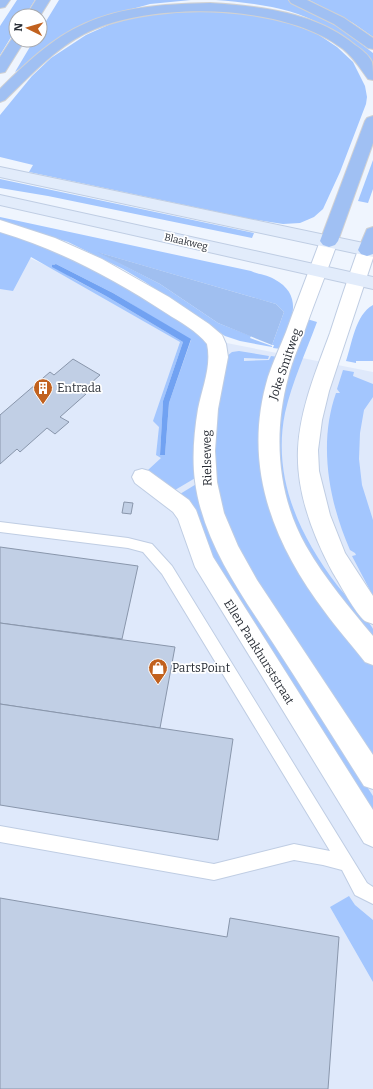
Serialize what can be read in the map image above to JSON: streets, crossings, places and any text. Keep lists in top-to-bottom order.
{
  "streets": {
    "main road": ["Blaakweg"],
    "street": ["Joke Smitweg", "Rielseweg", "Ellen Pankhurststraat"]
  },
  "crossings": [
    ["Blaakweg", "Joke Smitweg"]
  ],
  "places": {
    "building": ["Entrada"],
    "shop": ["PartsPoint"]
  },
  "north": "left"
}
